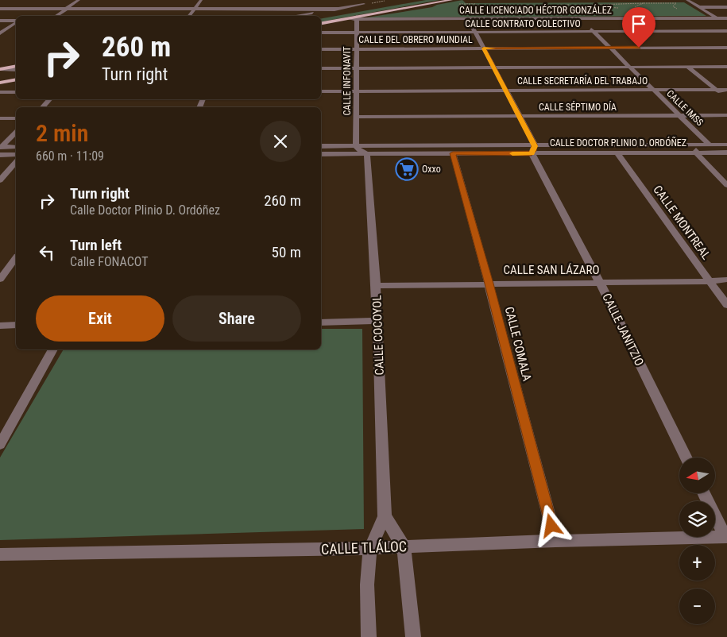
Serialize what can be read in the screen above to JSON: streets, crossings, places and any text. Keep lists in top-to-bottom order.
{
  "streets": {
    "street": [
      "CALLE LICENCIADO HÉCTOR GONZÁLEZ",
      "CALLE CONTRATO COLECTIVO",
      "CALLE DEL OBRERO MUNDIAL",
      "CALLE INFONAVIT",
      "CALLE SECRETARÍA DEL TRABAJO",
      "CALLE SÉPTIMO DÍA",
      "CALLE IMSS",
      "CALLE DOCTOR PLINIO D. ORDÓÑEZ",
      "CALLE MONTREAL",
      "CALLE SAN LÁZARO",
      "CALLE JANITZIO",
      "CALLE COCOYOL",
      "CALLE COMALA",
      "CALLE TLÁLOC"
    ]
  },
  "crossings": [
    ["CALLE LICENCIADO HÉCTOR GONZÁLEZ", "CALLE INFONAVIT"],
    ["CALLE LICENCIADO HÉCTOR GONZÁLEZ", "CALLE IMSS"],
    ["CALLE LICENCIADO HÉCTOR GONZÁLEZ", "CALLE JANITZIO"],
    ["CALLE CONTRATO COLECTIVO", "CALLE INFONAVIT"],
    ["CALLE CONTRATO COLECTIVO", "CALLE IMSS"],
    ["CALLE CONTRATO COLECTIVO", "CALLE JANITZIO"],
    ["CALLE DEL OBRERO MUNDIAL", "CALLE INFONAVIT"],
    ["CALLE DEL OBRERO MUNDIAL", "CALLE IMSS"],
    ["CALLE DEL OBRERO MUNDIAL", "CALLE JANITZIO"],
    ["CALLE INFONAVIT", "CALLE SECRETARÍA DEL TRABAJO"],
    ["CALLE INFONAVIT", "CALLE SÉPTIMO DÍA"],
    ["CALLE INFONAVIT", "CALLE DOCTOR PLINIO D. ORDÓÑEZ"],
    ["CALLE SECRETARÍA DEL TRABAJO", "CALLE IMSS"],
    ["CALLE SECRETARÍA DEL TRABAJO", "CALLE JANITZIO"],
    ["CALLE SÉPTIMO DÍA", "CALLE IMSS"],
    ["CALLE SÉPTIMO DÍA", "CALLE JANITZIO"],
    ["CALLE IMSS", "CALLE DOCTOR PLINIO D. ORDÓÑEZ"],
    ["CALLE DOCTOR PLINIO D. ORDÓÑEZ", "CALLE MONTREAL"],
    ["CALLE DOCTOR PLINIO D. ORDÓÑEZ", "CALLE JANITZIO"],
    ["CALLE DOCTOR PLINIO D. ORDÓÑEZ", "CALLE COCOYOL"],
    ["CALLE DOCTOR PLINIO D. ORDÓÑEZ", "CALLE COMALA"],
    ["CALLE MONTREAL", "CALLE SAN LÁZARO"],
    ["CALLE SAN LÁZARO", "CALLE JANITZIO"],
    ["CALLE SAN LÁZARO", "CALLE COCOYOL"],
    ["CALLE SAN LÁZARO", "CALLE COMALA"],
    ["CALLE COCOYOL", "CALLE TLÁLOC"],
    ["CALLE COMALA", "CALLE TLÁLOC"]
  ],
  "places": {
    "supermarket": ["Oxxo"]
  },
  "north": "left",
  "page": {
    "turn": ["260 m", "Turn right"],
    "heading": ["2 min", "660 m · 11:09"],
    "list": [
      {
        "name": "Turn right",
        "note": "Calle Doctor Plinio D. Ordóñez",
        "value": "260 m"
      },
      {
        "name": "Turn left",
        "note": "Calle FONACOT",
        "value": "50 m"
      }
    ],
    "buttons": ["Exit", "Share"],
    "map_buttons": ["+", "−"]
  }
}
